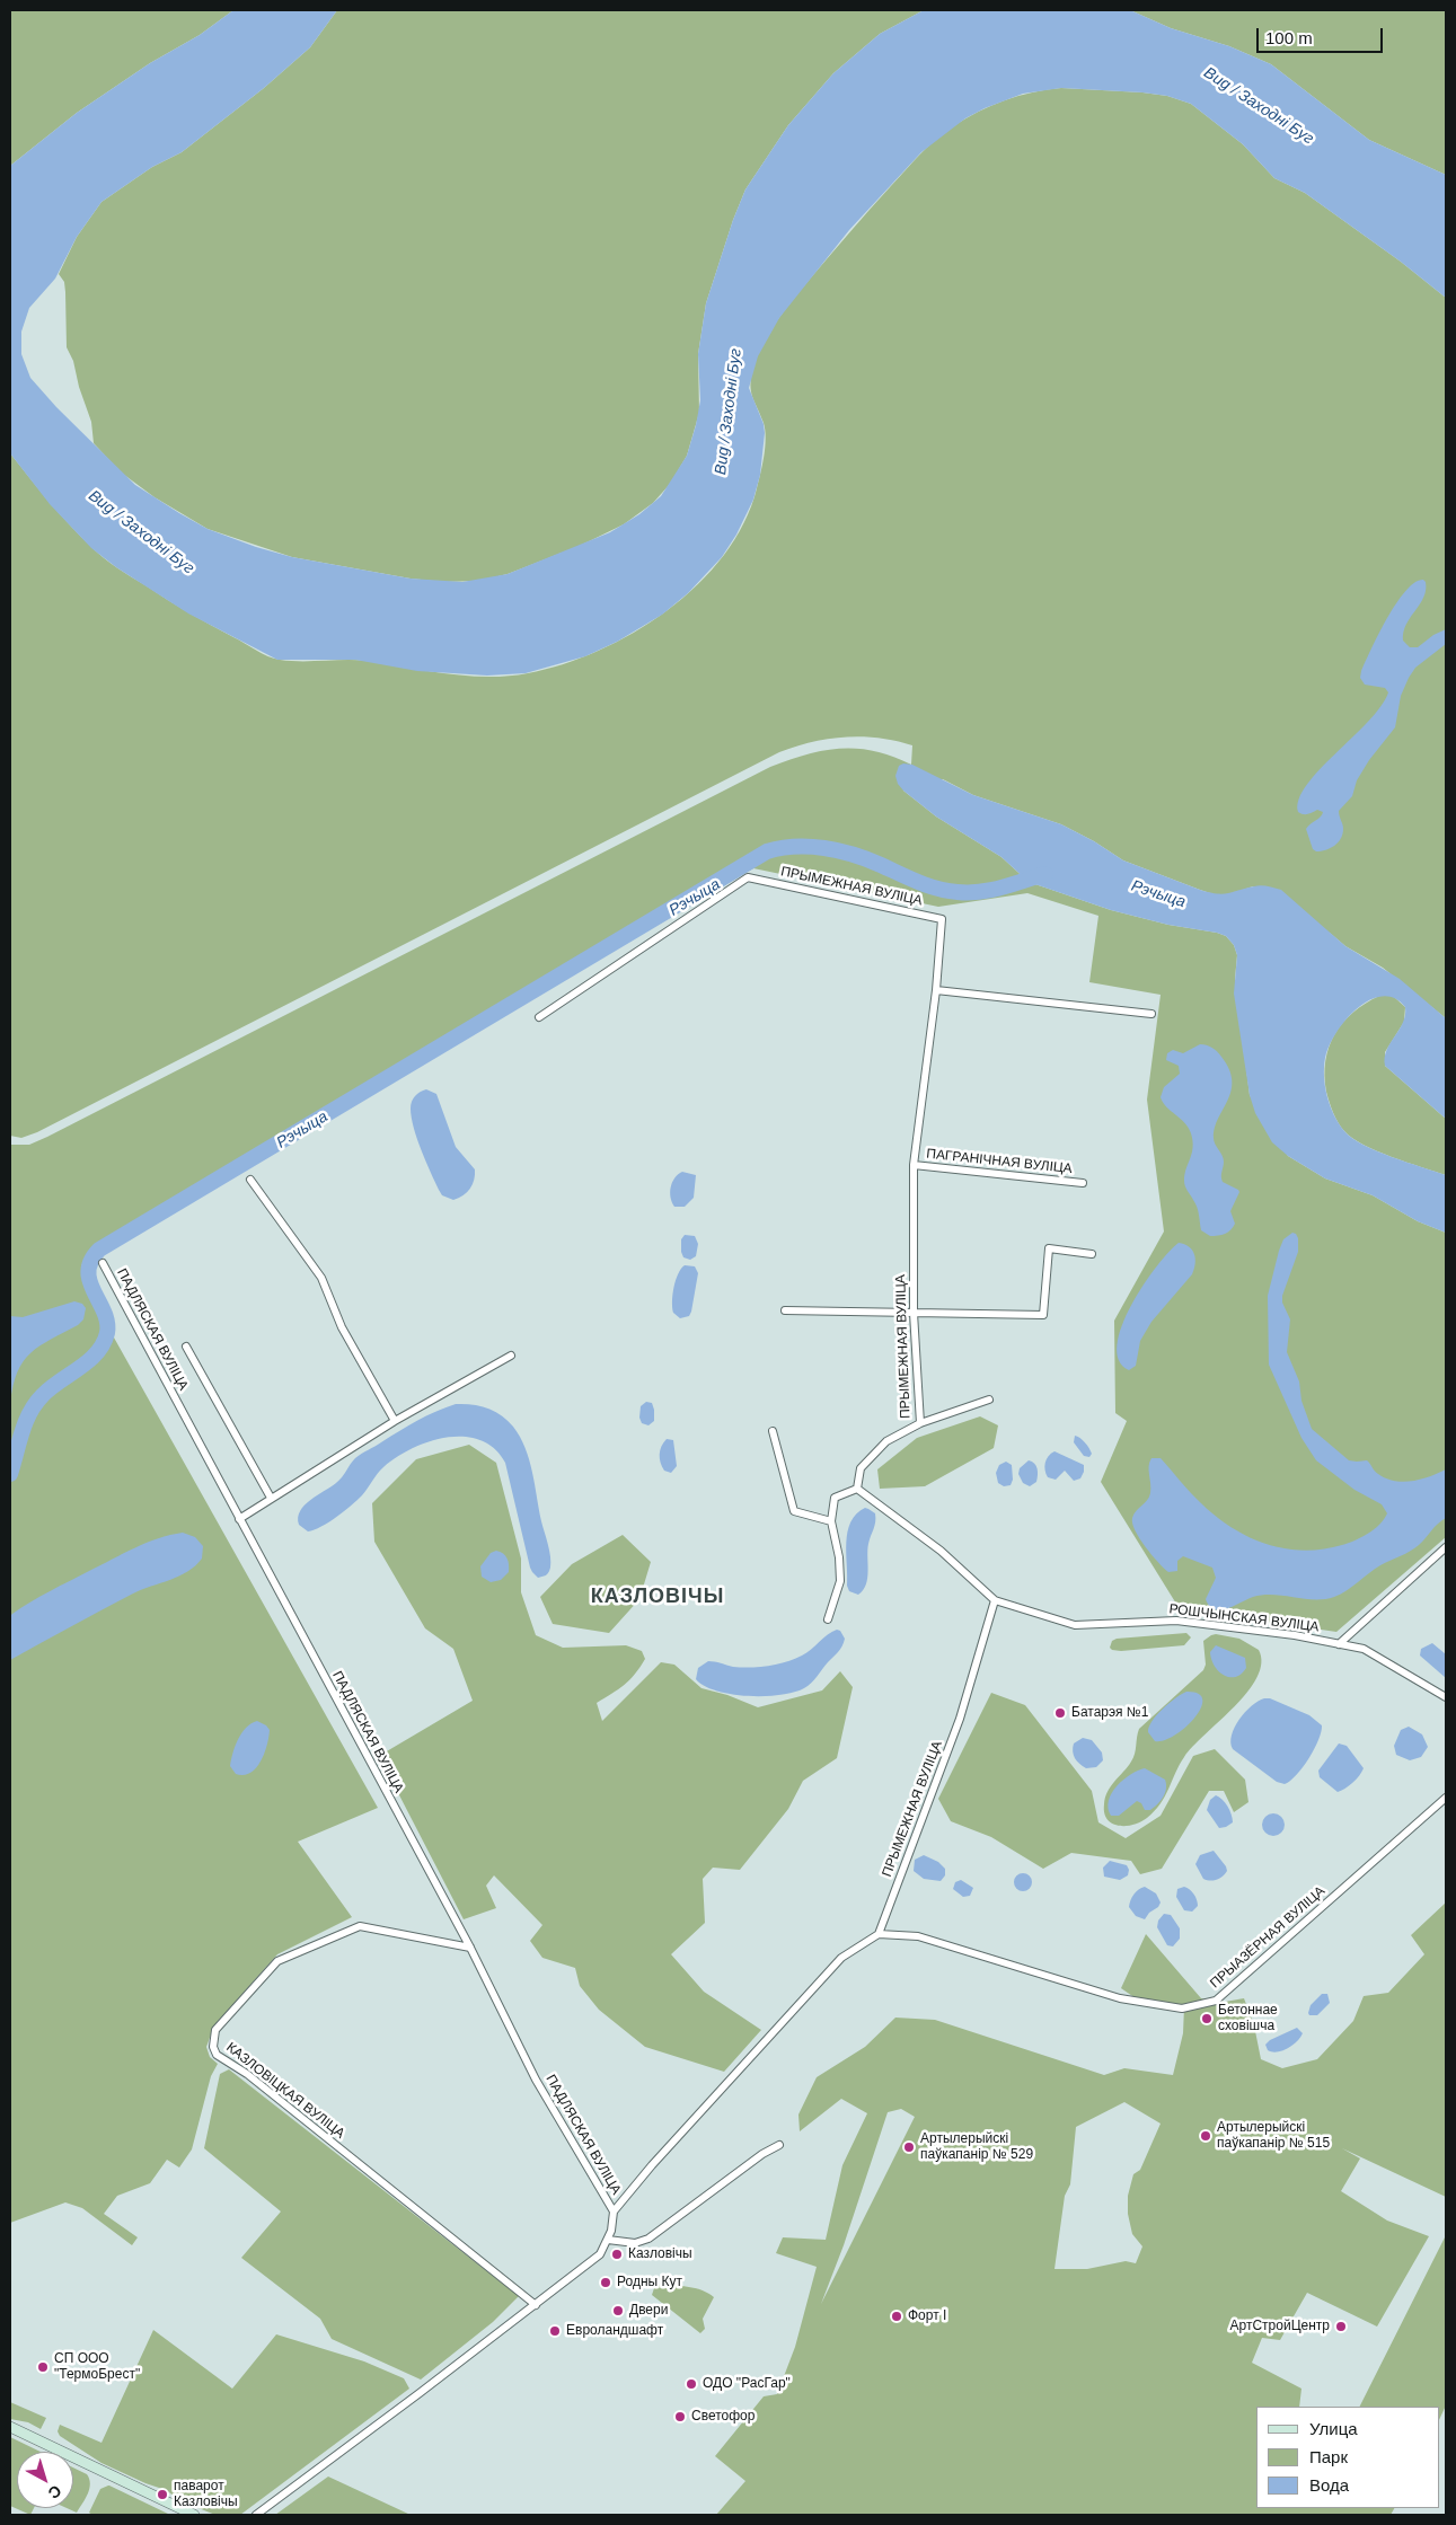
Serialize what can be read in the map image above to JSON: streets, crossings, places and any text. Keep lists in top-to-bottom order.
{
  "streets": {
    "street": [
      "ПРЫМЕЖНАЯ ВУЛІЦА",
      "ПАГРАНІЧНАЯ ВУЛІЦА",
      "ПАДЛЯСКАЯ ВУЛІЦА",
      "РОШЧЫНСКАЯ ВУЛІЦА",
      "ПРЫАЗЁРНАЯ ВУЛІЦА",
      "КАЗЛОВІЦКАЯ ВУЛІЦА"
    ]
  },
  "crossings": [
    ["ПРЫМЕЖНАЯ ВУЛІЦА", "ПАГРАНІЧНАЯ ВУЛІЦА"],
    ["ПРЫМЕЖНАЯ ВУЛІЦА", "РОШЧЫНСКАЯ ВУЛІЦА"],
    ["ПРЫМЕЖНАЯ ВУЛІЦА", "ПРЫАЗЁРНАЯ ВУЛІЦА"],
    ["ПАДЛЯСКАЯ ВУЛІЦА", "КАЗЛОВІЦКАЯ ВУЛІЦА"]
  ],
  "districts": ["КАЗЛОВІЧЫ"],
  "water": ["Bug / Заходні Буг", "Рэчыца"],
  "places": [
    "Батарэя №1",
    "Бетоннае сховішча",
    "Артылерыйскі паўкапанір № 515",
    "Артылерыйскі паўкапанір № 529",
    "Казловічы",
    "Родны Кут",
    "Двери",
    "Форт I",
    "АртСтройЦентр",
    "Евроландшафт",
    "СП ООО \"ТермоБрест\"",
    "ОДО \"РасГар\"",
    "Светофор",
    "паварот Казловічы"
  ],
  "legend": ["Улица", "Парк", "Вода"],
  "scale_bar": "100 m",
  "north": "bottom right"
}
